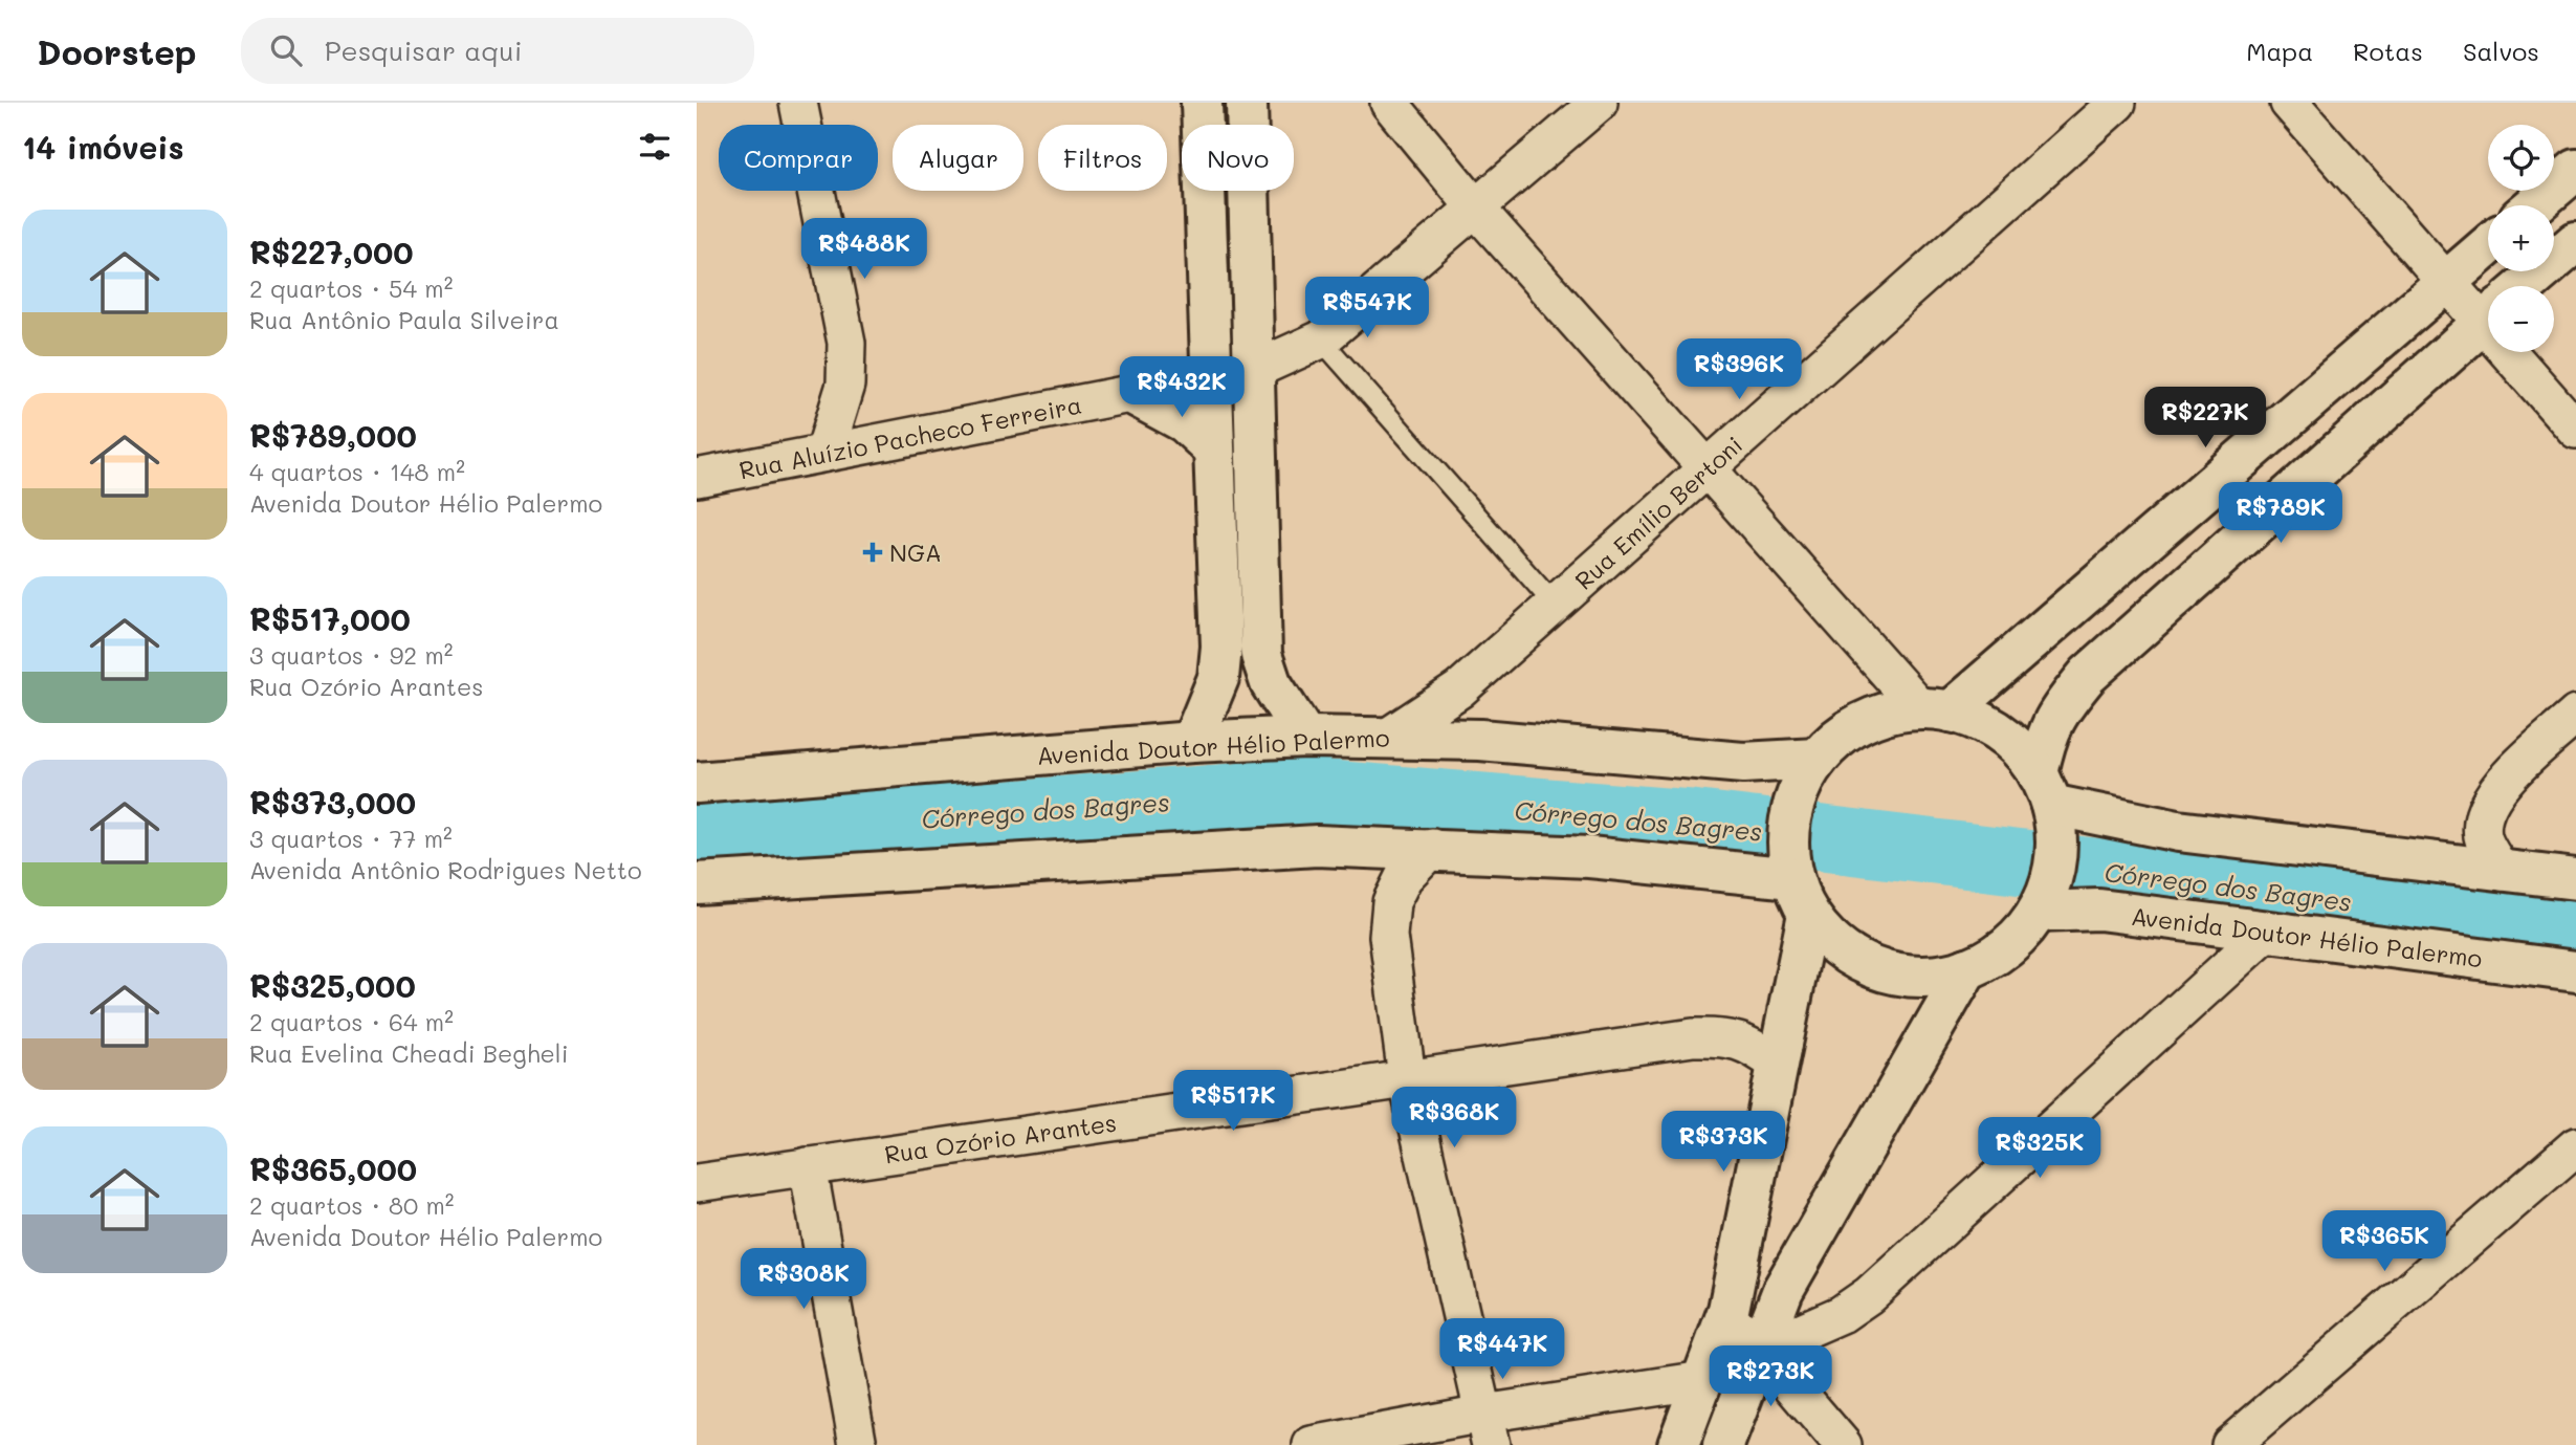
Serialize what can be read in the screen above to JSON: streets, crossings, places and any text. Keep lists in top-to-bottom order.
{
  "streets": {
    "street": [
      "Rua Aluízio Pacheco Ferreira",
      "Rua Emílio Bertoni",
      "Avenida Doutor Hélio Palermo",
      "Rua Ozório Arantes"
    ]
  },
  "crossings": [
    ["Rua Emílio Bertoni", "Avenida Doutor Hélio Palermo"]
  ],
  "water": ["Córrego dos Bagres"],
  "places": {
    "health": ["NGA"]
  },
  "page": {
    "header": "Doorstep",
    "search": "Pesquisar aqui",
    "nav": ["Mapa", "Rotas", "Salvos"],
    "heading": "14 imóveis",
    "map_buttons": ["+", "−"],
    "chip": [
      "Comprar",
      "Alugar",
      "Filtros",
      "Novo"
    ],
    "list": [
      {
        "name": "R$227,000",
        "note": "2 quartos · 54 m² · Rua Antônio Paula Silveira"
      },
      {
        "name": "R$789,000",
        "note": "4 quartos · 148 m² · Avenida Doutor Hélio Palermo"
      },
      {
        "name": "R$517,000",
        "note": "3 quartos · 92 m² · Rua Ozório Arantes"
      },
      {
        "name": "R$373,000",
        "note": "3 quartos · 77 m² · Avenida Antônio Rodrigues Netto"
      },
      {
        "name": "R$325,000",
        "note": "2 quartos · 64 m² · Rua Evelina Cheadi Begheli"
      },
      {
        "name": "R$365,000",
        "note": "2 quartos · 80 m² · Avenida Doutor Hélio Palermo"
      }
    ],
    "price": [
      "R$488K",
      "R$547K",
      "R$396K",
      "R$432K",
      "R$227K",
      "R$789K",
      "R$517K",
      "R$368K",
      "R$373K",
      "R$325K",
      "R$365K",
      "R$308K",
      "R$447K",
      "R$273K"
    ]
  }
}
